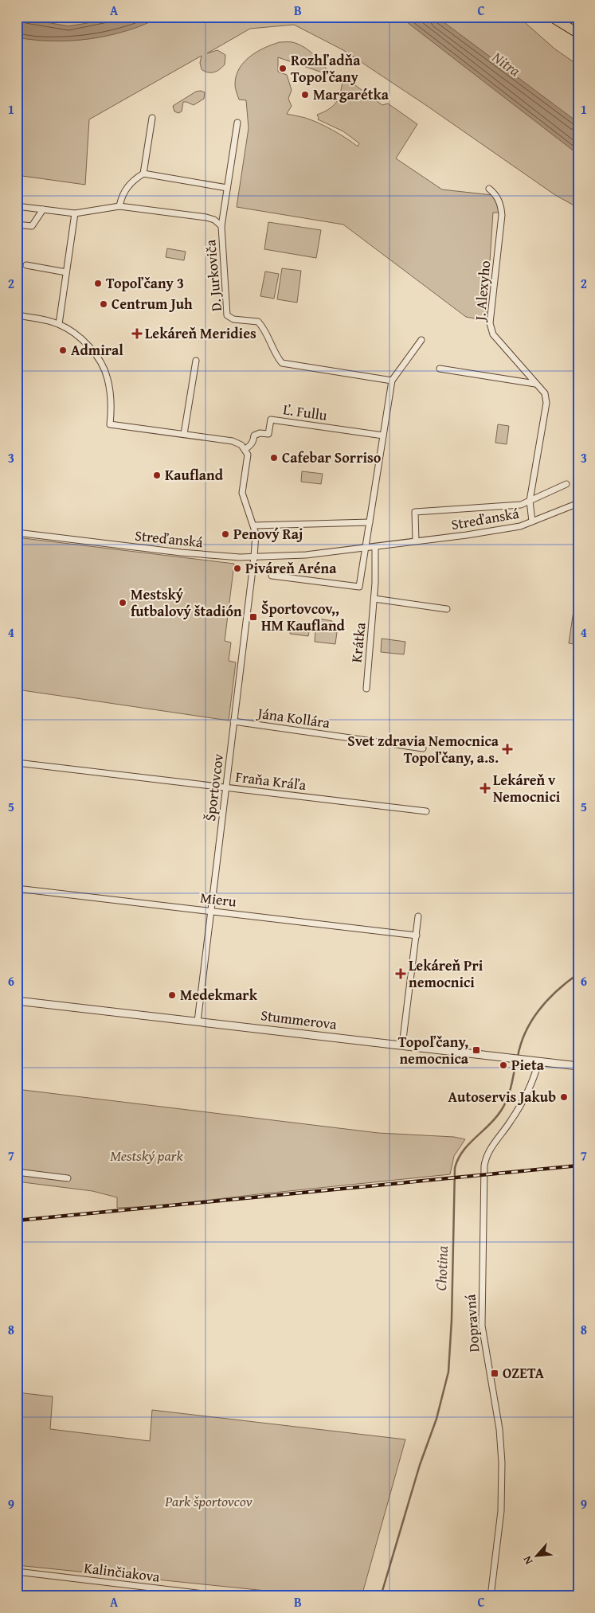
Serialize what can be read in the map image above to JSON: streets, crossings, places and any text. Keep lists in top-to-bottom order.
{
  "streets": {
    "street": [
      "D. Jurkoviča",
      "J. Alexyho",
      "Ľ. Fullu",
      "Streďanská",
      "Krátka",
      "Jána Kollára",
      "Fraňa Kráľa",
      "Športovcov",
      "Mieru",
      "Stummerova",
      "Dopravná",
      "Kalinčiakova"
    ]
  },
  "crossings": [
    ["J. Alexyho", "Streďanská"],
    ["Ľ. Fullu", "Športovcov"],
    ["Streďanská", "Krátka"],
    ["Streďanská", "Športovcov"],
    ["Jána Kollára", "Športovcov"],
    ["Fraňa Kráľa", "Športovcov"],
    ["Športovcov", "Mieru"],
    ["Športovcov", "Stummerova"],
    ["Stummerova", "Dopravná"]
  ],
  "water": ["Nitra", "Chotina"],
  "parks": ["Mestský park", "Park športovcov"],
  "places": {
    "other": [
      "Rozhľadňa Topoľčany",
      "Margarétka",
      "Topoľčany 3",
      "Centrum Juh",
      "Admiral",
      "Cafebar Sorriso",
      "Kaufland",
      "Penový Raj",
      "Piváreň Aréna",
      "Mestský futbalový štadión",
      "Medekmark",
      "Pieta",
      "Autoservis Jakub"
    ],
    "health": [
      "Lekáreň Meridies",
      "Svet zdravia Nemocnica Topoľčany, a.s.",
      "Lekáreň v Nemocnici",
      "Lekáreň Pri nemocnici"
    ],
    "transit": ["Športovcov,, HM Kaufland", "Topoľčany, nemocnica", "OZETA"]
  },
  "north": "bottom left",
  "grid": {
    "columns": ["A", "B", "C"],
    "rows": [
      "1",
      "2",
      "3",
      "4",
      "5",
      "6",
      "7",
      "8",
      "9"
    ]
  }
}
